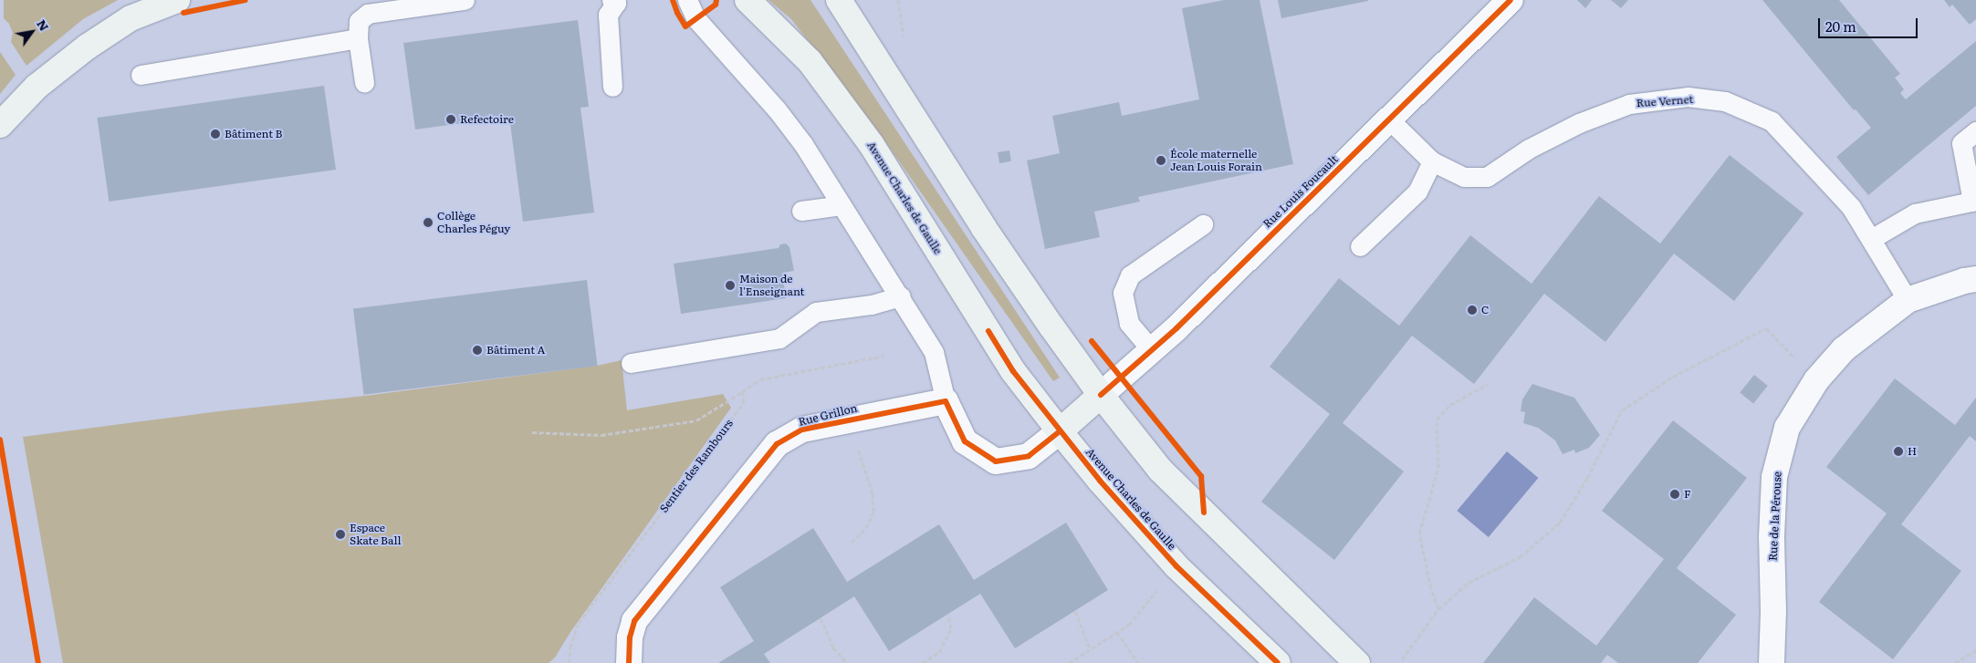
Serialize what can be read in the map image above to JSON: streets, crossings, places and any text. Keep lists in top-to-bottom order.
{
  "streets": {
    "main road": ["Avenue Charles de Gaulle"],
    "street": ["Rue Louis Foucault", "Rue Grillon", "Rue de la Pérouse"],
    "lane": ["Rue Vernet"],
    "path": ["Sentier des Rambours"]
  },
  "crossings": [
    ["Rue Vernet", "Rue Louis Foucault"],
    ["Rue Vernet", "Rue de la Pérouse"]
  ],
  "places": [
    "Refectoire",
    "Bâtiment B",
    "École maternelle Jean Louis Forain",
    "Collège Charles Péguy",
    "Maison de l'Enseignant",
    "C",
    "Bâtiment A",
    "H",
    "F",
    "Espace Skate Ball"
  ],
  "scale_bar": "20 m",
  "north": "top right"
}
